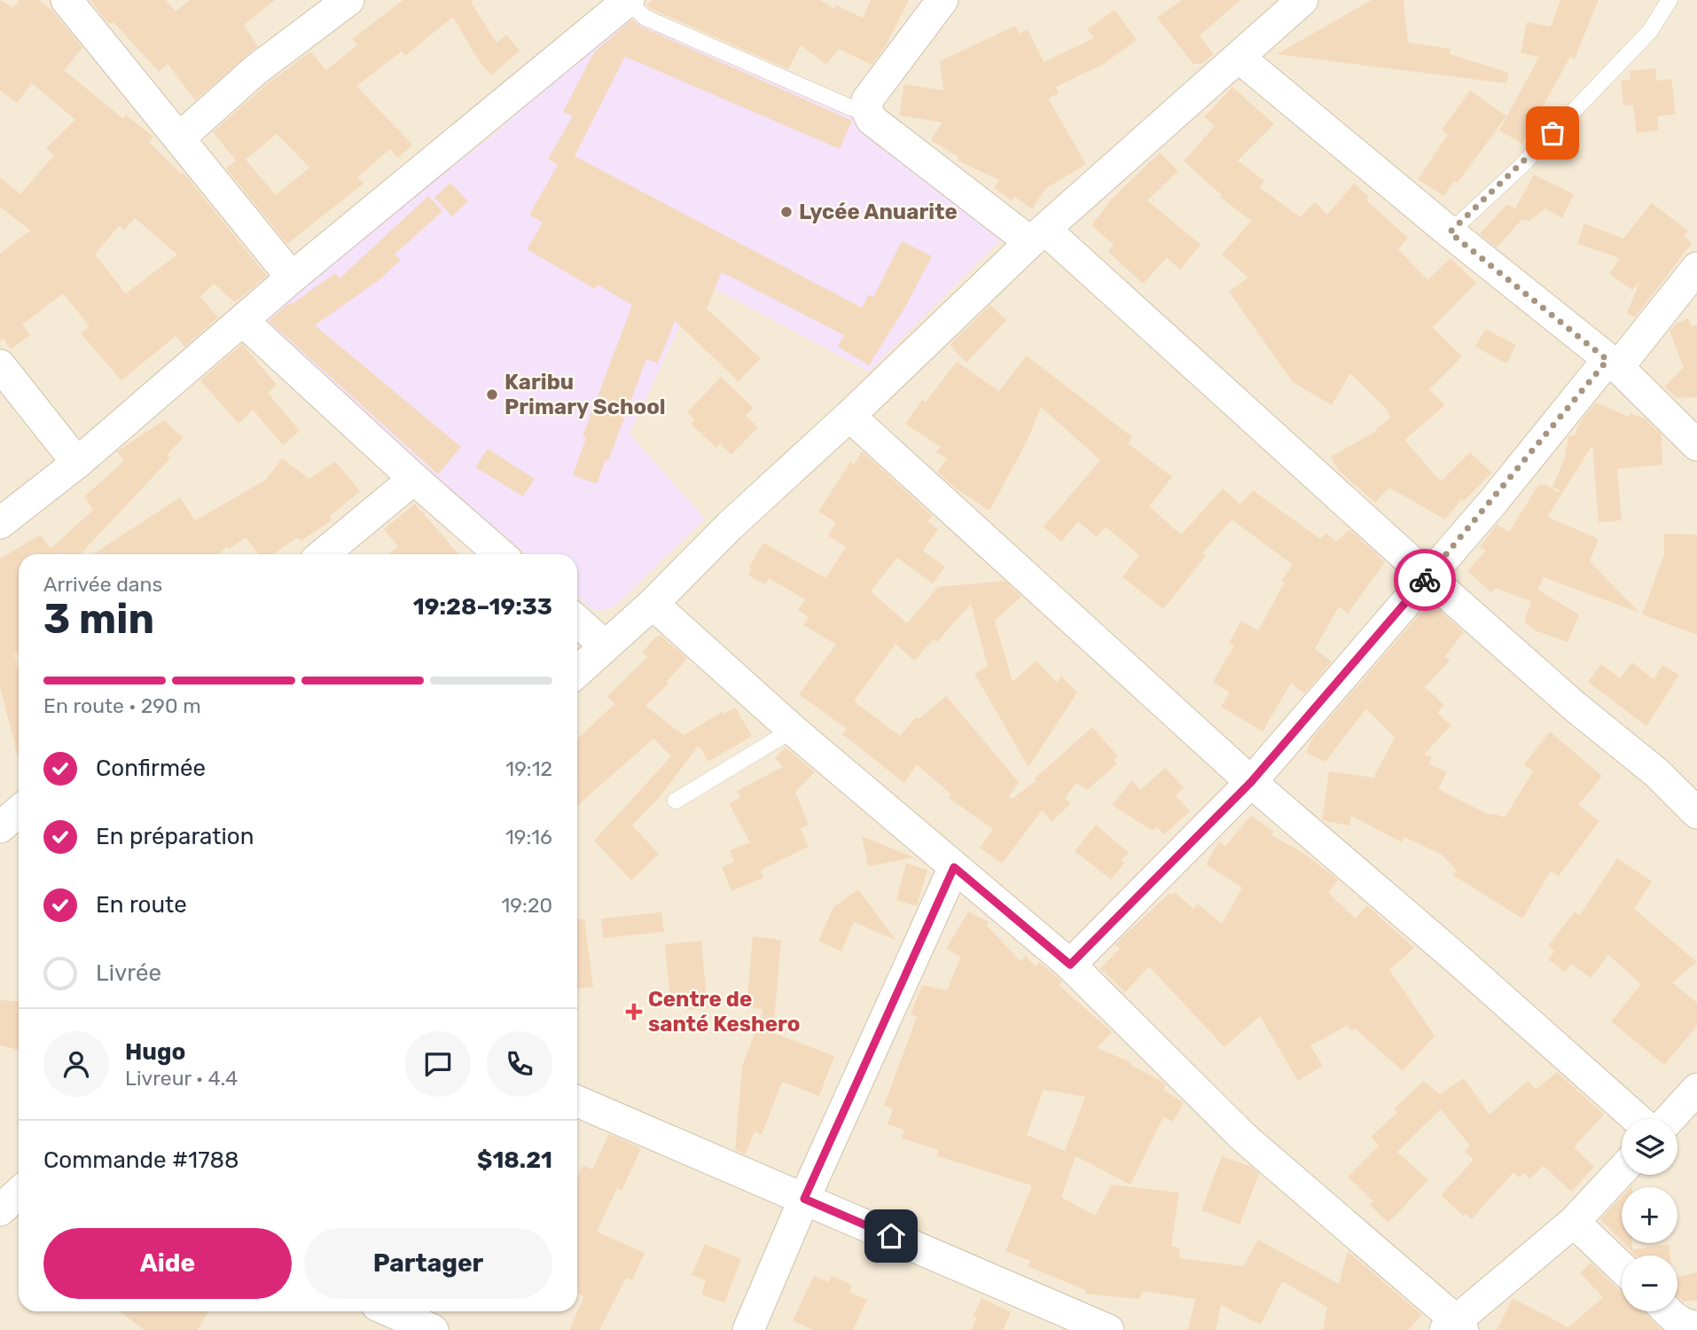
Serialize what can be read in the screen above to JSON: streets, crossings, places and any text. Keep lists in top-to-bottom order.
{
  "places": {
    "other": ["Lycée Anuarite", "Karibu Primary School"],
    "health": ["Centre de santé Keshero"]
  },
  "page": {
    "heading": ["3 min", "Arrivée dans", "19:28–19:33"],
    "panel": [
      "Hugo",
      "Livreur · 4.4",
      "Commande #1788",
      "$18.21"
    ],
    "bar": "En route · 290 m",
    "list": [
      ["Confirmée", "19:12"],
      ["En préparation", "19:16"],
      ["En route", "19:20"],
      "Livrée"
    ],
    "map_buttons": ["+", "−"],
    "buttons": ["Aide", "Partager"]
  }
}
